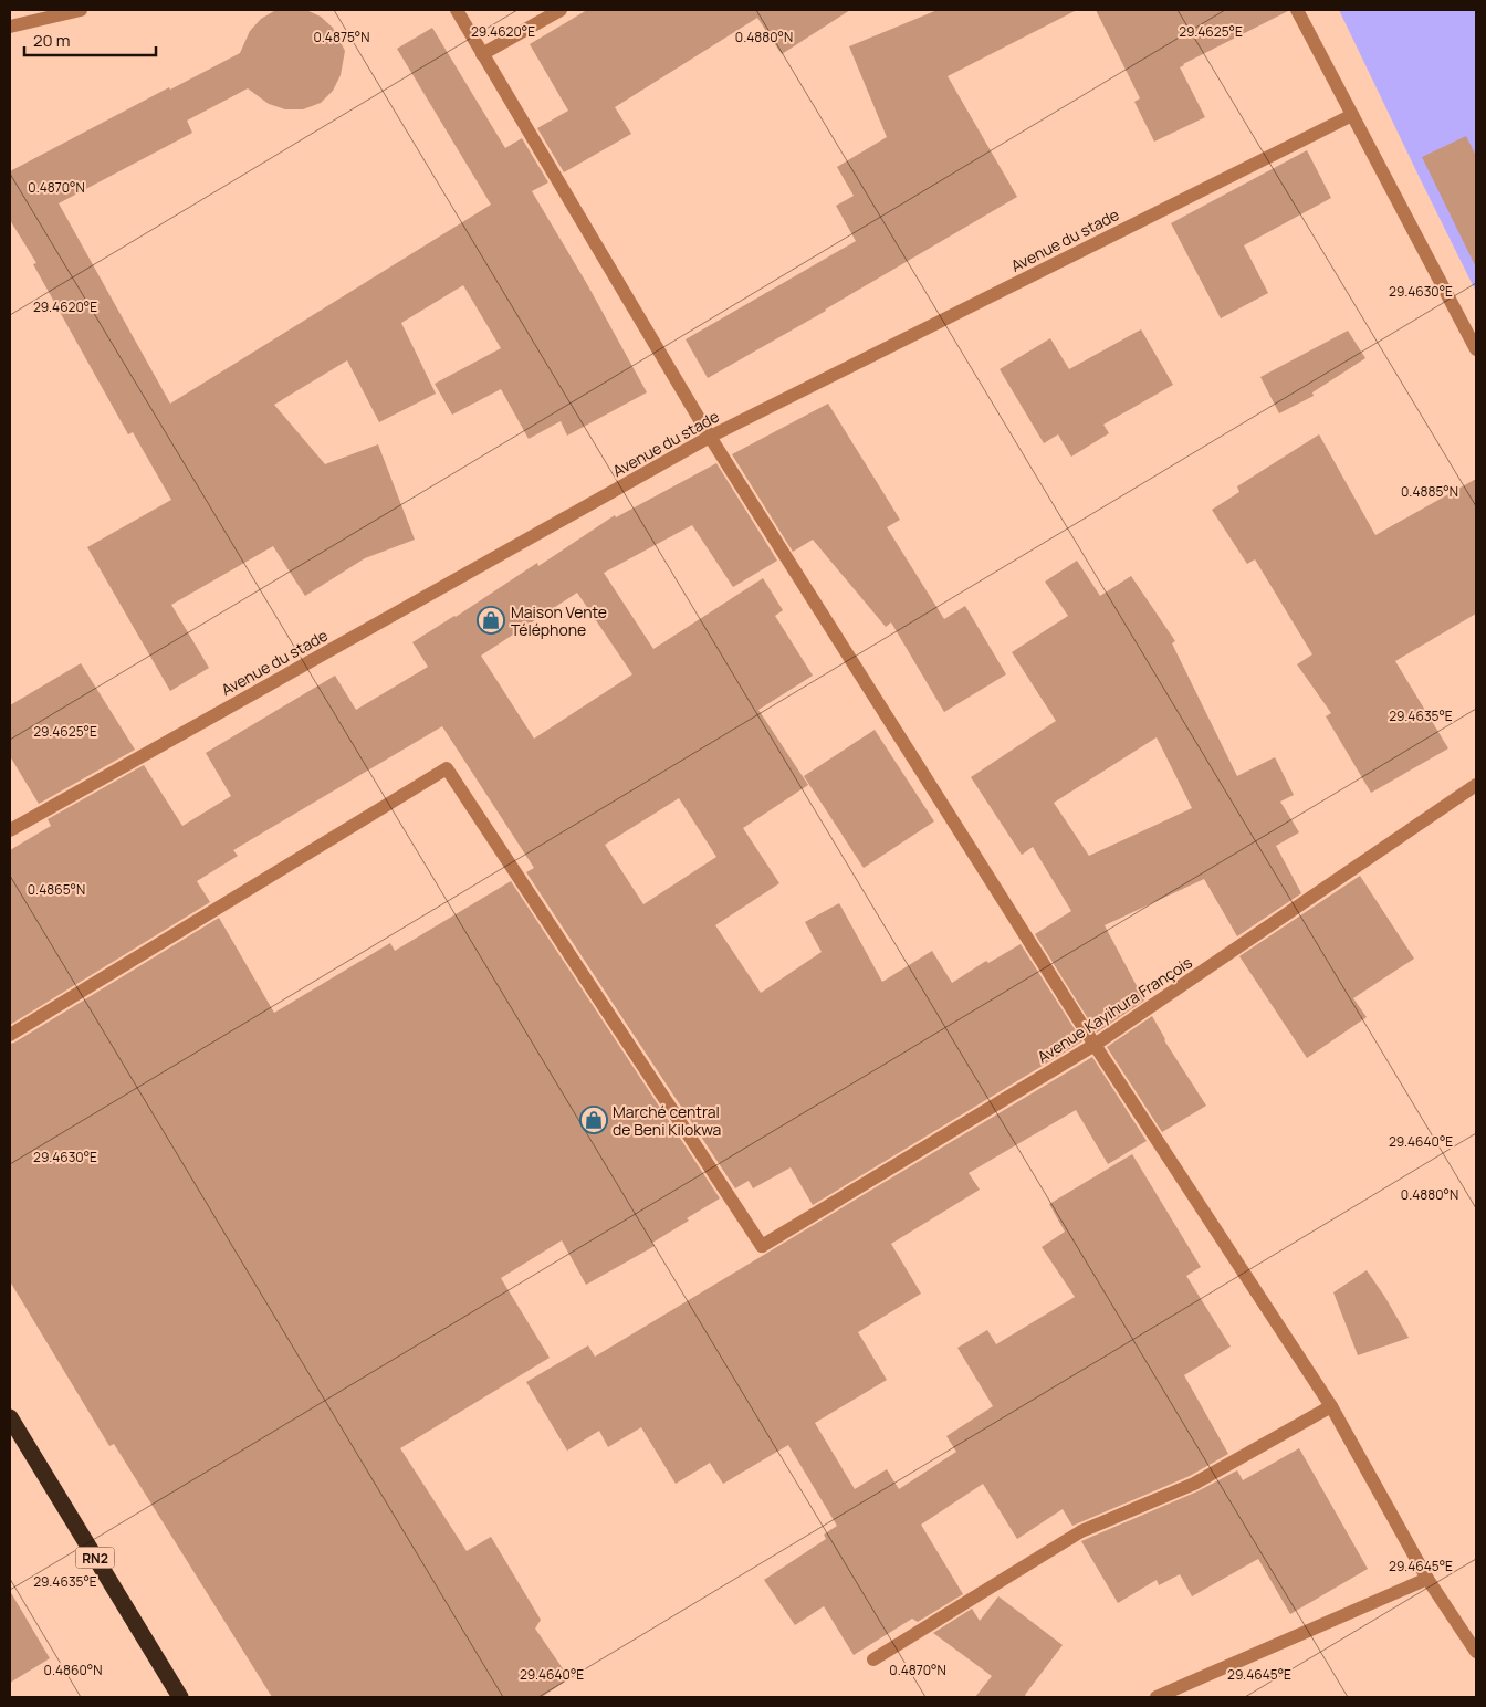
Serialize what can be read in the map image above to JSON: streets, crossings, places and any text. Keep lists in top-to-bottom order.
{
  "streets": {
    "highway": ["RN2"],
    "street": ["Avenue du stade", "Avenue Kayihura François"]
  },
  "places": {
    "shop": ["Maison Vente Téléphone", "Marché central de Beni Kilokwa"]
  },
  "scale_bar": "20 m",
  "coordinates": [
    "29.4620°E",
    "29.4625°E",
    "0.4875°N",
    "0.4880°N",
    "0.4870°N",
    "29.4630°E",
    "0.4885°N",
    "29.4635°E",
    "0.4865°N",
    "29.4640°E",
    "29.4645°E",
    "0.4860°N"
  ]
}
